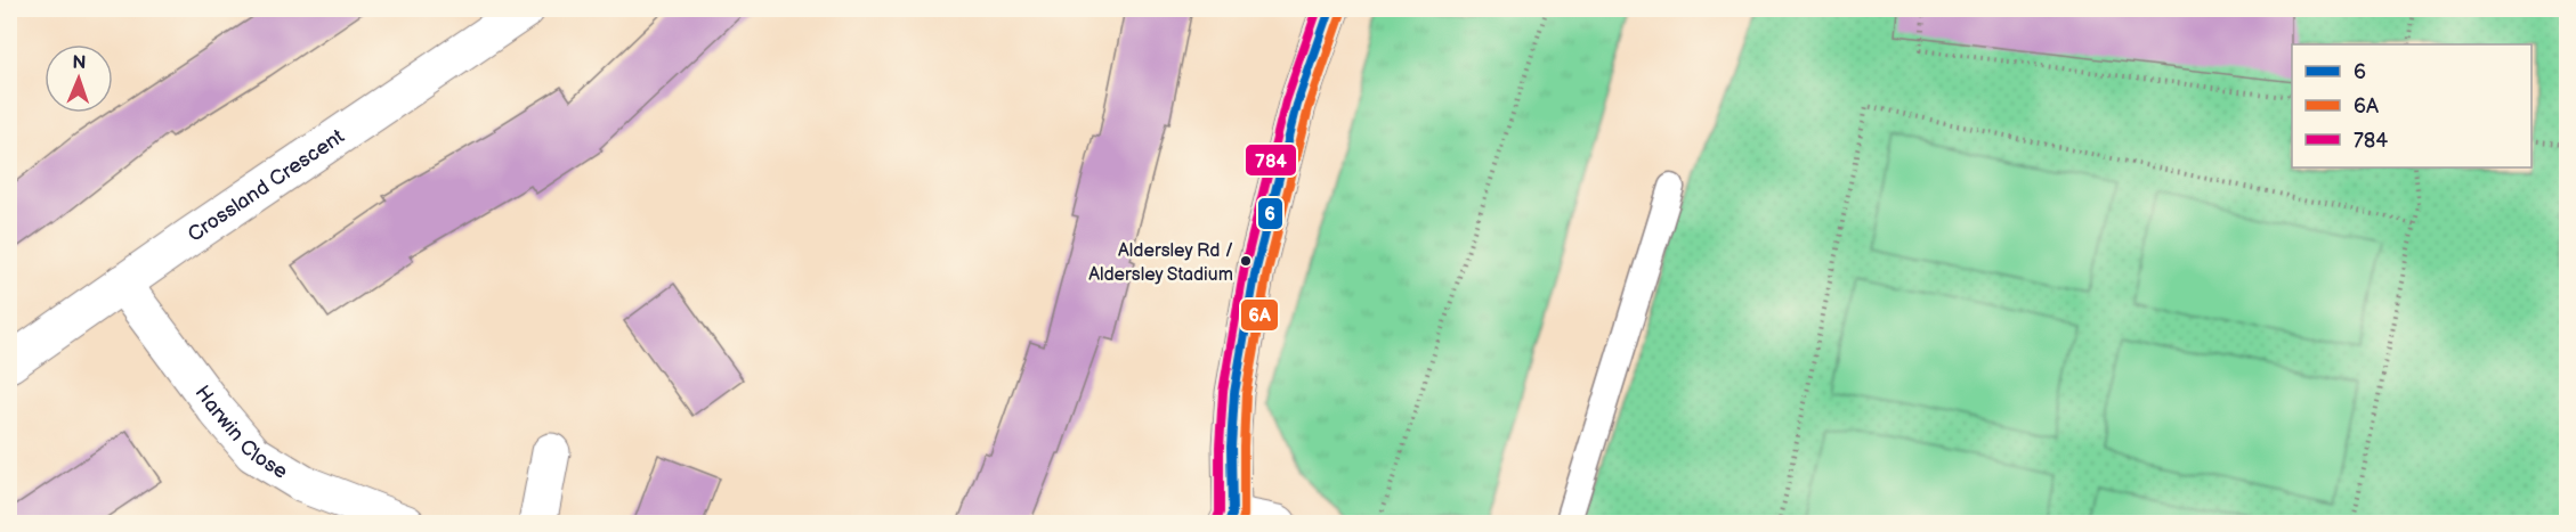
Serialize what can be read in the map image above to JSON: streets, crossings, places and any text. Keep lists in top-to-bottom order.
{
  "streets": {
    "street": ["Crossland Crescent", "Harwin Close"]
  },
  "crossings": [
    ["Crossland Crescent", "Harwin Close"]
  ],
  "places": ["Aldersley Rd / Aldersley Stadium"],
  "lines": ["transit line 6", "transit line 784", "transit line 6A"],
  "legend": ["6", "6A", "784"],
  "north": "top"
}
